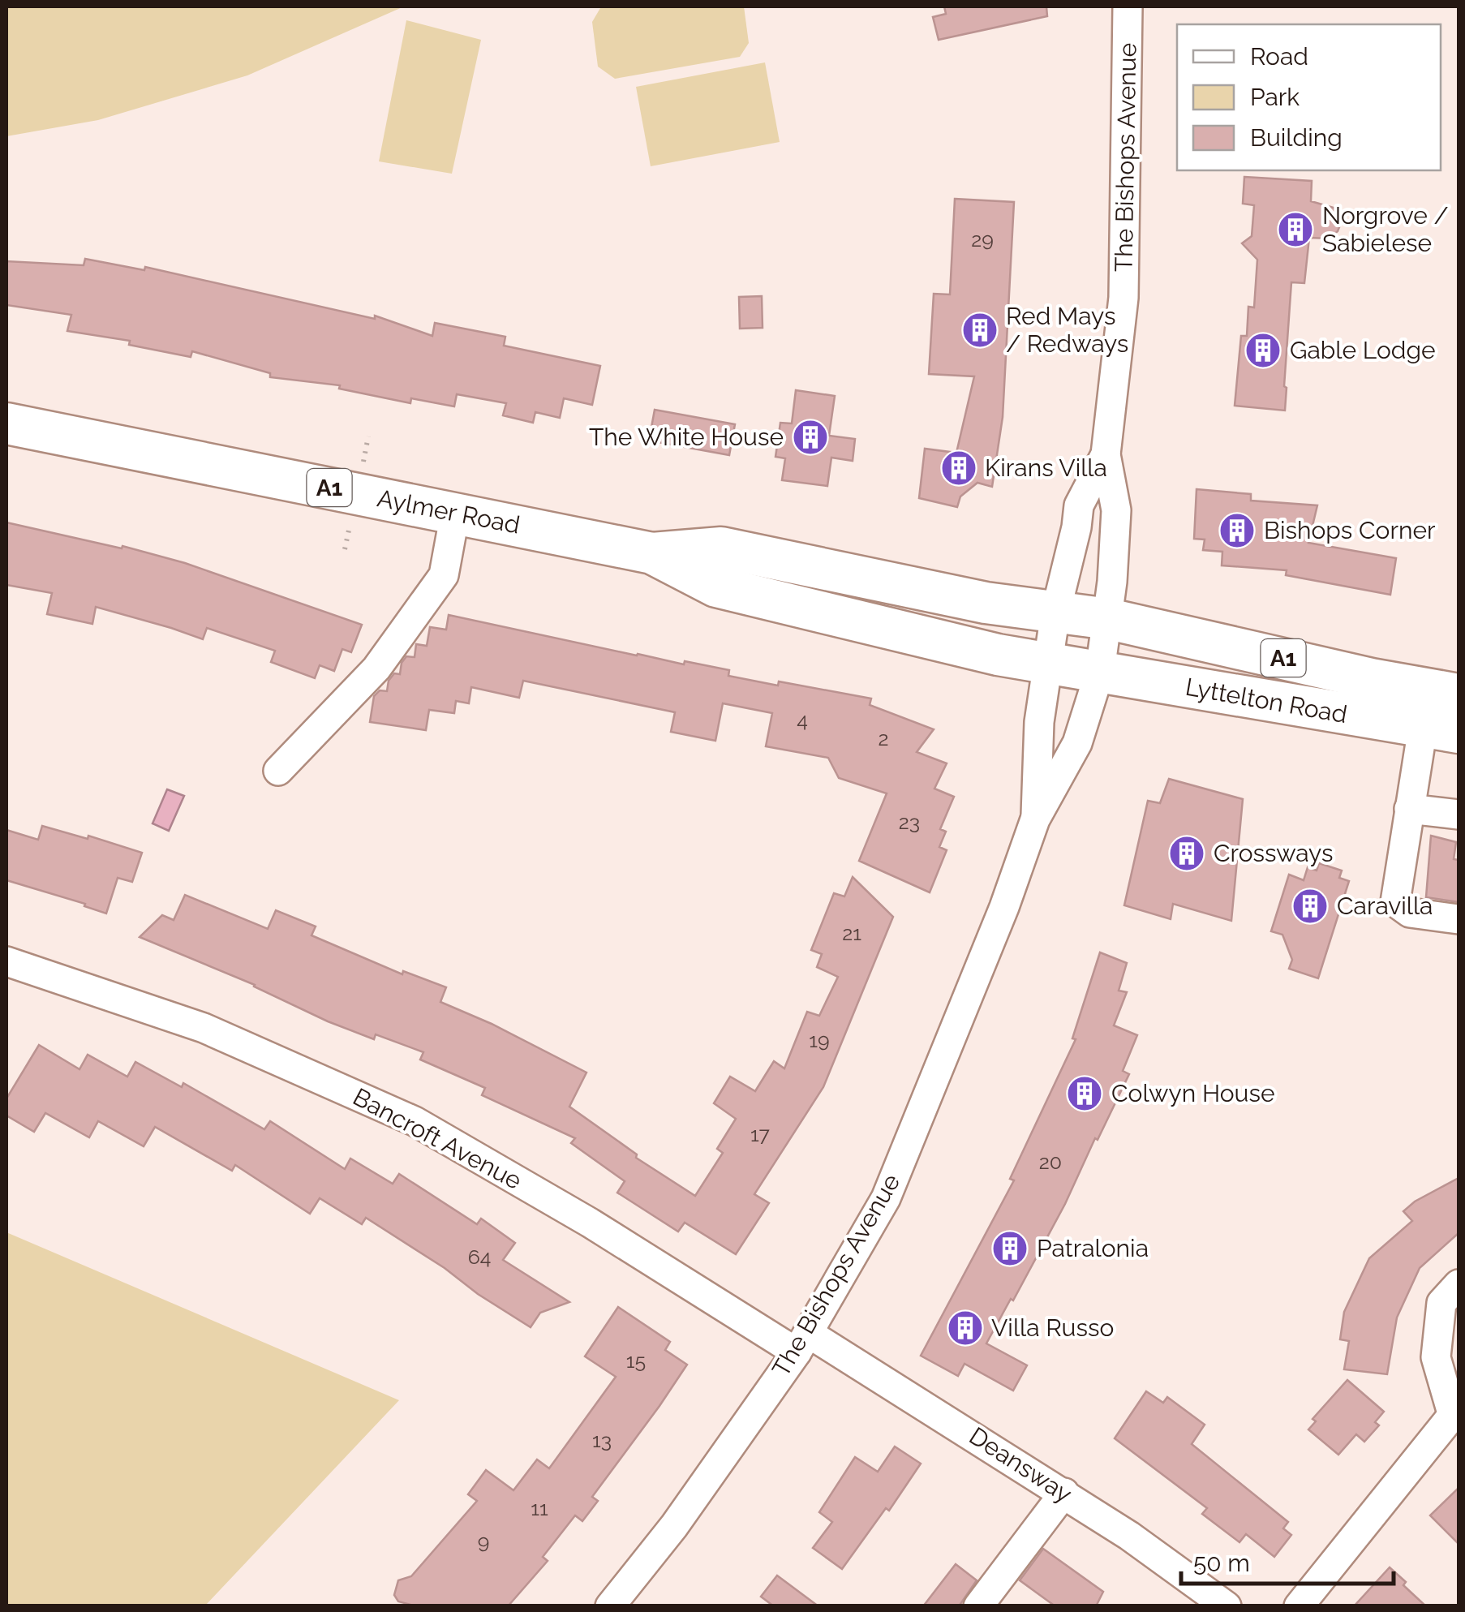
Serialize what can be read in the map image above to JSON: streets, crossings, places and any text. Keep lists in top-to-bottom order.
{
  "streets": {
    "highway": ["A1", "Aylmer Road", "Lyttelton Road"],
    "street": ["The Bishops Avenue", "Bancroft Avenue", "Deansway"]
  },
  "crossings": [
    ["The Bishops Avenue", "Aylmer Road"],
    ["The Bishops Avenue", "Lyttelton Road"],
    ["The Bishops Avenue", "Bancroft Avenue"],
    ["The Bishops Avenue", "Deansway"],
    ["Aylmer Road", "Lyttelton Road"],
    ["Bancroft Avenue", "Deansway"]
  ],
  "places": {
    "building": [
      "Norgrove / Sabielese",
      "Red Mays / Redways",
      "Gable Lodge",
      "The White House",
      "Kirans Villa",
      "Bishops Corner",
      "Crossways",
      "Caravilla",
      "Colwyn House",
      "Patralonia",
      "Villa Russo"
    ]
  },
  "house_numbers": [
    "29",
    "4",
    "2",
    "23",
    "21",
    "19",
    "17",
    "20",
    "64",
    "15",
    "13",
    "11",
    "9"
  ],
  "legend": ["Road", "Park", "Building"],
  "scale_bar": "50 m"
}
